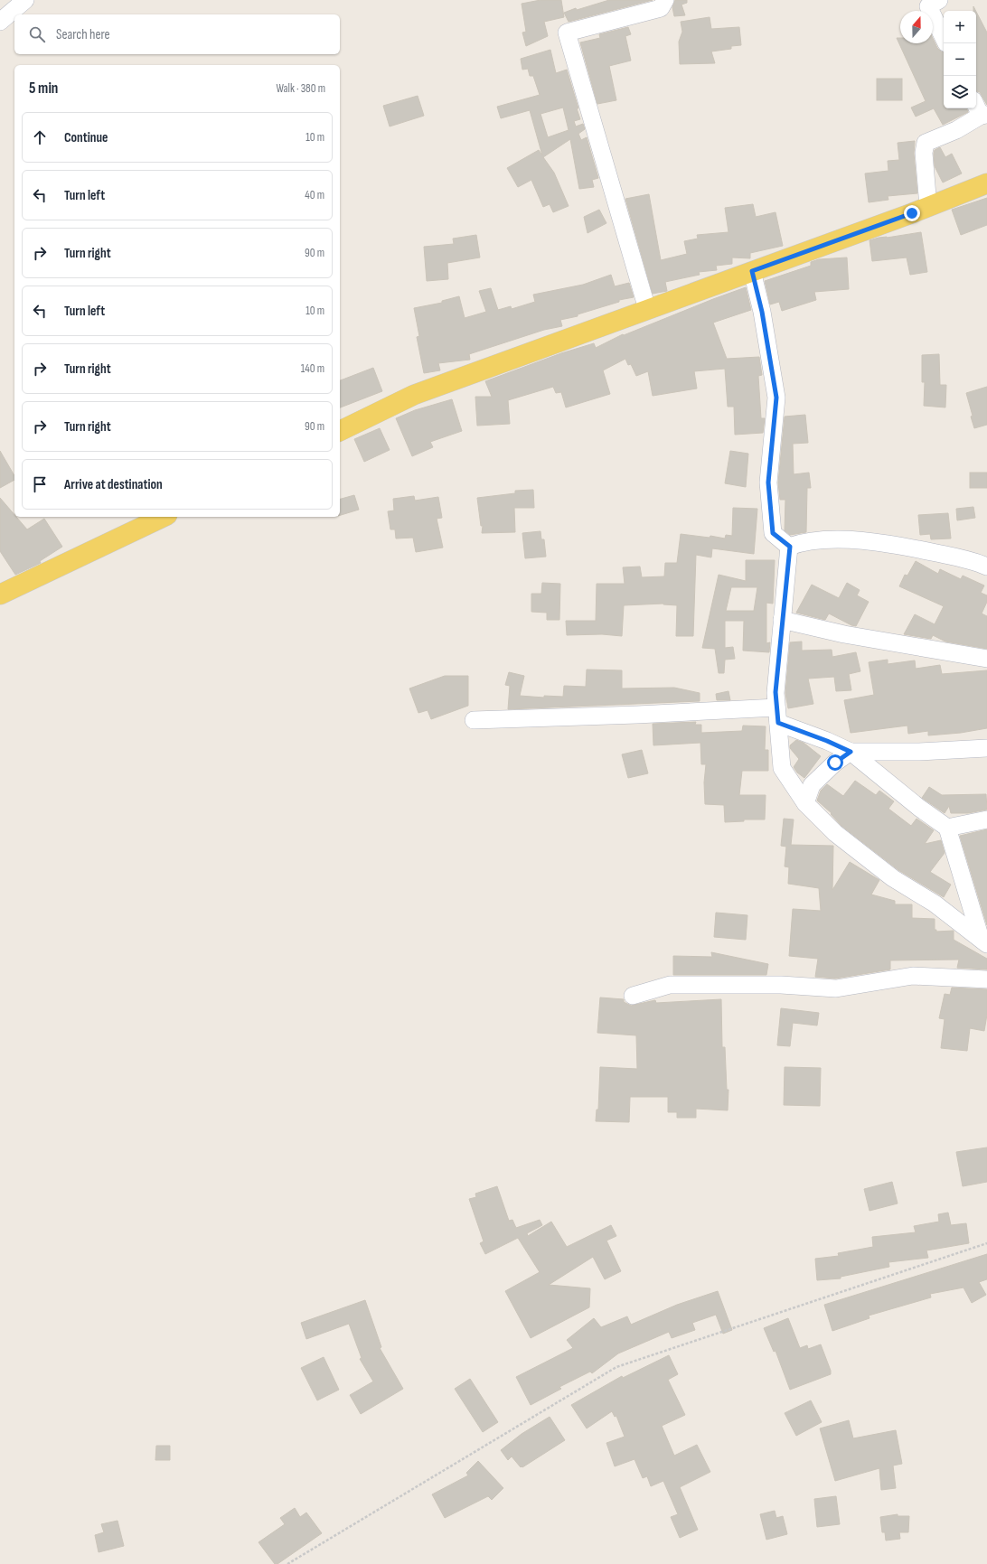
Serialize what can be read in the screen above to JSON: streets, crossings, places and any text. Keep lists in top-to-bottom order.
{
  "north": "top",
  "page": {
    "map_buttons": ["+", "−"],
    "search": "Search here",
    "heading": ["5 min", "Walk · 380 m"],
    "list": [
      ["Continue", "10 m"],
      ["Turn left", "40 m"],
      ["Turn right", "90 m"],
      ["Turn left", "10 m"],
      ["Turn right", "140 m"],
      ["Turn right", "90 m"],
      "Arrive at destination"
    ]
  }
}
